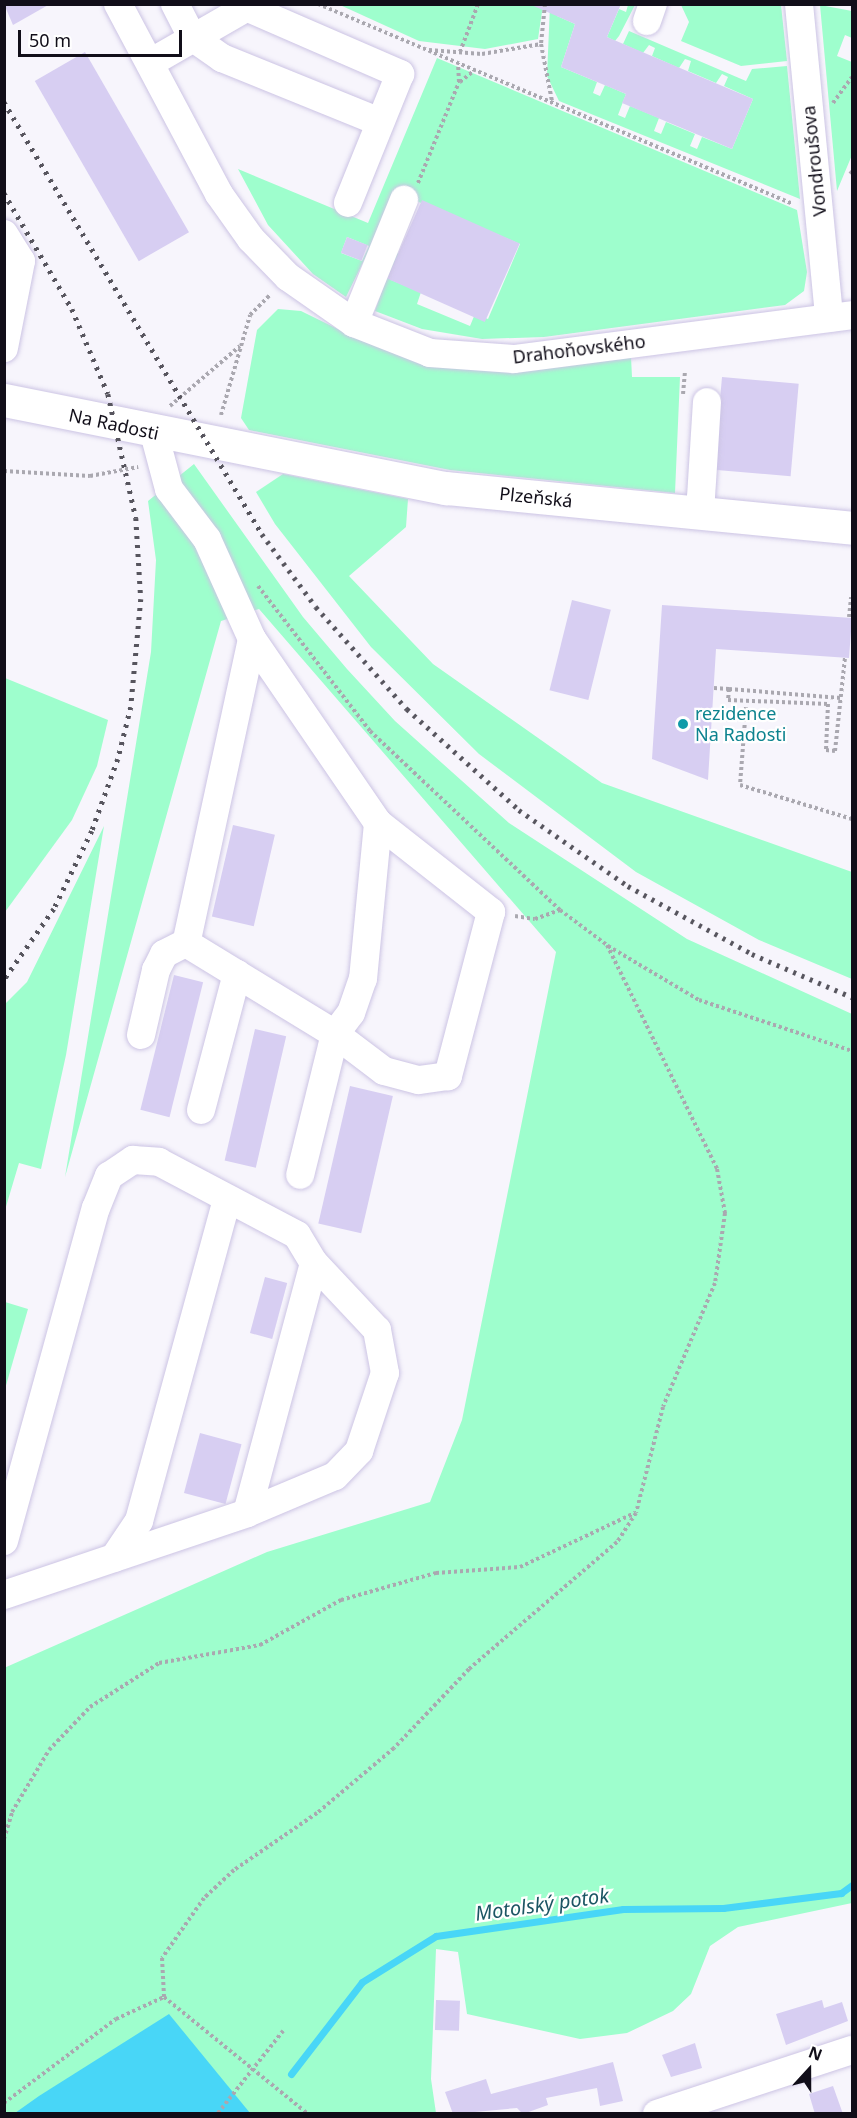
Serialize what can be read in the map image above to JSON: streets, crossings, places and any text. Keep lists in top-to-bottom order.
{
  "streets": {
    "main road": ["Na Radosti", "Plzeňská"],
    "street": ["Vondroušova", "Drahoňovského"]
  },
  "crossings": [
    ["Vondroušova", "Drahoňovského"],
    ["Na Radosti", "Plzeňská"]
  ],
  "water": ["Motolský potok"],
  "places": ["rezidence Na Radosti"],
  "scale_bar": "50 m",
  "north": "top"
}
